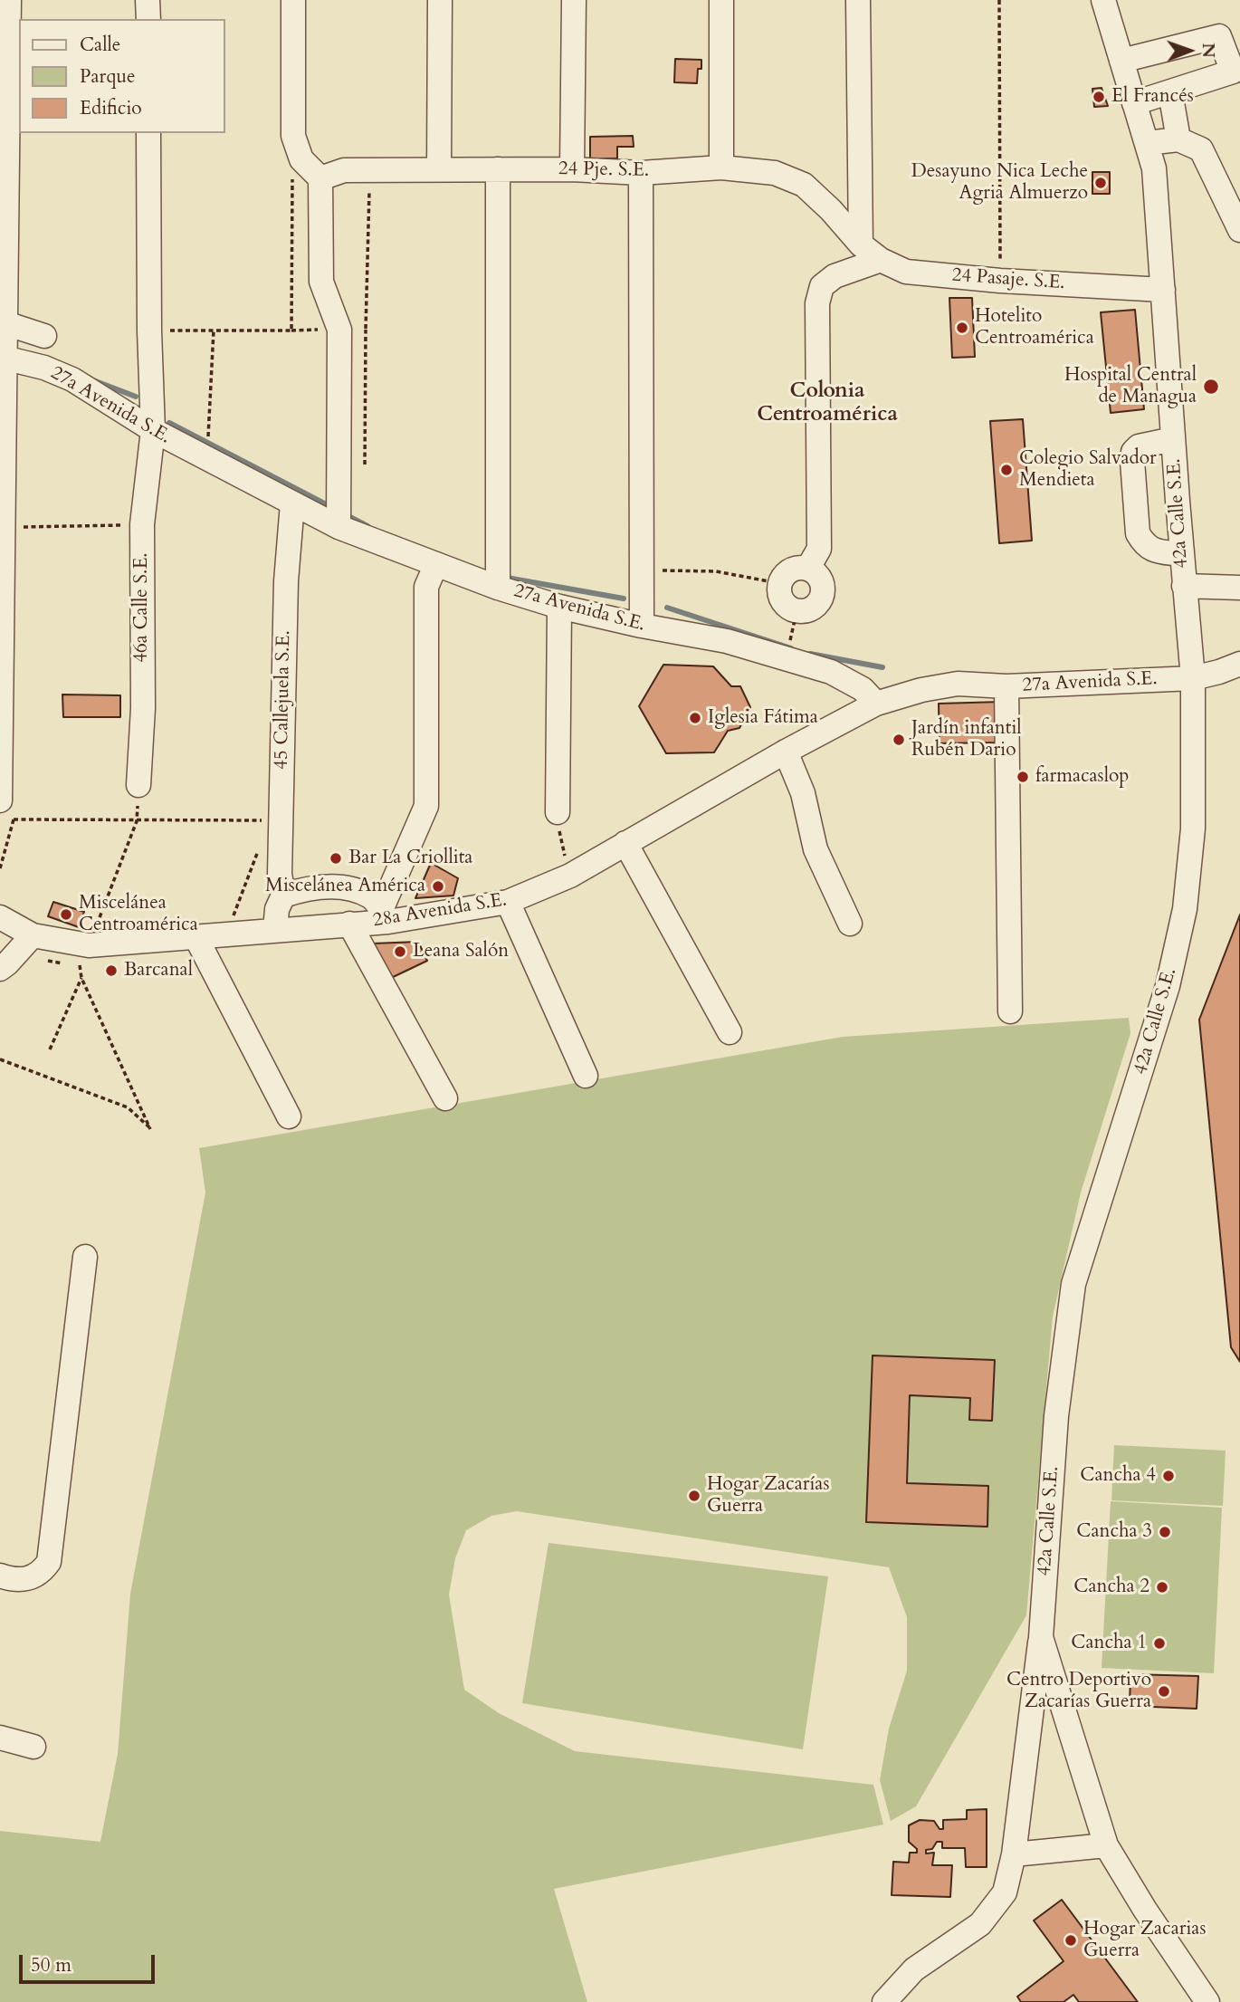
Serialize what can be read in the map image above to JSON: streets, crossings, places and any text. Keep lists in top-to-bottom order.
{
  "streets": {
    "street": [
      "24 Pje. S.E.",
      "24 Pasaje. S.E.",
      "27a Avenida S.E.",
      "42a Calle S.E.",
      "46a Calle S.E.",
      "45 Callejuela S.E.",
      "28a Avenida S.E."
    ]
  },
  "crossings": [
    ["24 Pje. S.E.", "24 Pasaje. S.E."],
    ["24 Pasaje. S.E.", "42a Calle S.E."],
    ["27a Avenida S.E.", "42a Calle S.E."],
    ["27a Avenida S.E.", "46a Calle S.E."],
    ["27a Avenida S.E.", "45 Callejuela S.E."],
    ["27a Avenida S.E.", "28a Avenida S.E."],
    ["45 Callejuela S.E.", "28a Avenida S.E."]
  ],
  "districts": ["Colonia Centroamérica"],
  "places": [
    "El Francés",
    "Desayuno Nica Leche Agria Almuerzo",
    "Hotelito Centroamérica",
    "Hospital Central de Managua",
    "Colegio Salvador Mendieta",
    "Iglesia Fátima",
    "Jardín infantil Rubén Dario",
    "farmacaslop",
    "Bar La Criollita",
    "Miscelánea América",
    "Miscelánea Centroamérica",
    "Leana Salón",
    "Barcanal",
    "Cancha 4",
    "Hogar Zacarías Guerra",
    "Cancha 3",
    "Cancha 2",
    "Cancha 1",
    "Centro Deportivo Zacarías Guerra",
    "Hogar Zacarias Guerra"
  ],
  "legend": ["Calle", "Parque", "Edificio"],
  "scale_bar": "50 m",
  "north": "right"
}
